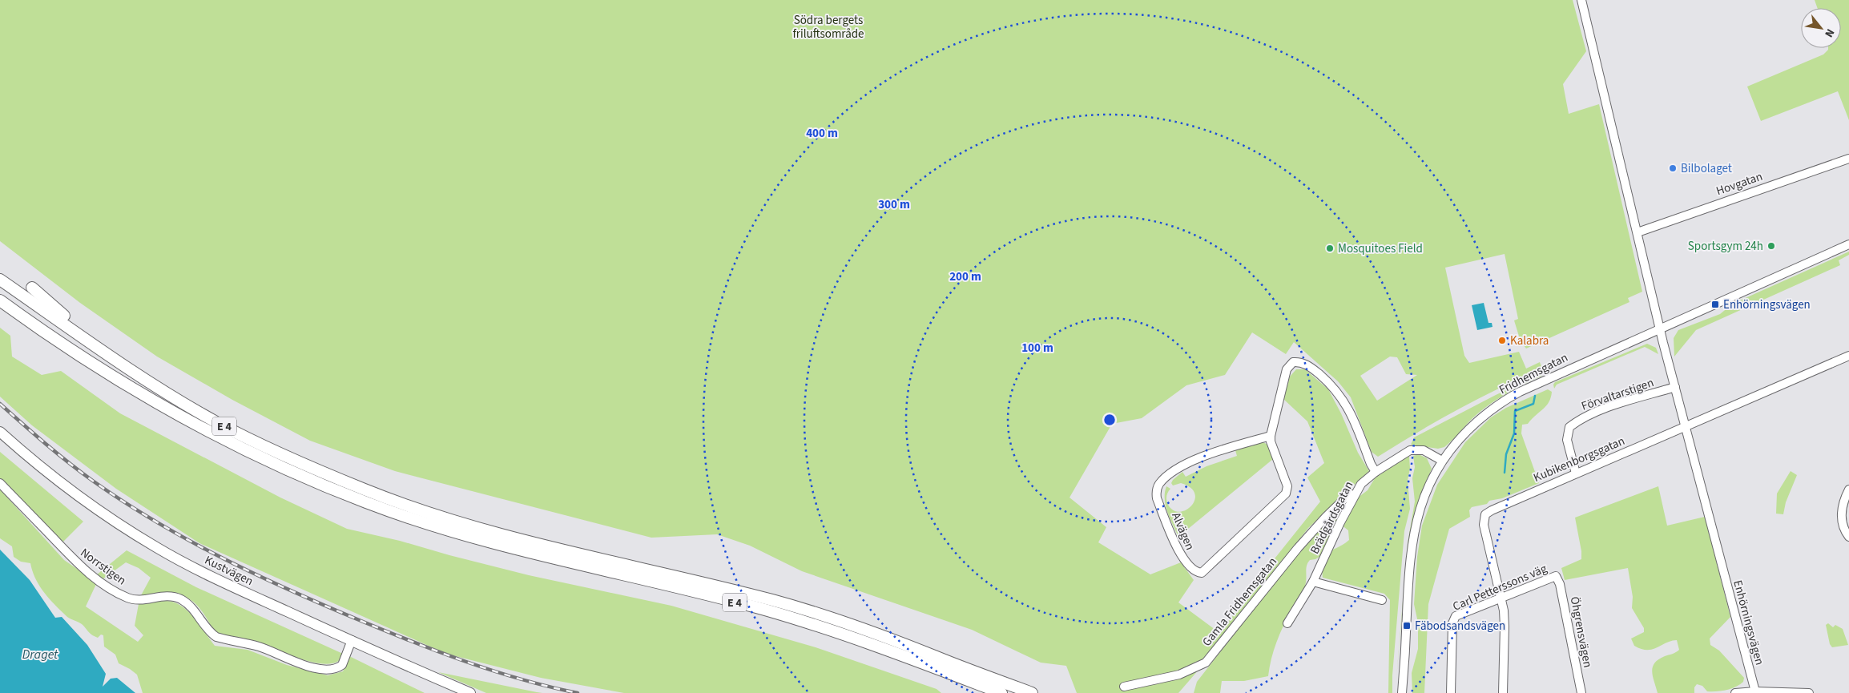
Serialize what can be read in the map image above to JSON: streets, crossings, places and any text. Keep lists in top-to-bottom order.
{
  "streets": {
    "highway": ["E 4"],
    "main road": ["Kustvägen"],
    "street": [
      "Hovgatan",
      "Fridhemsgatan",
      "Förvaltarstigen",
      "Kubikenborgsgatan",
      "Brädgårdsgatan",
      "Alvägen",
      "Norrstigen",
      "Carl Petterssons väg",
      "Gamla Fridhemsgatan",
      "Enhörningsvägen",
      "Öhgrensvägen"
    ]
  },
  "crossings": [
    ["Hovgatan", "Enhörningsvägen"],
    ["Fridhemsgatan", "Brädgårdsgatan"],
    ["Fridhemsgatan", "Enhörningsvägen"],
    ["Förvaltarstigen", "Kubikenborgsgatan"],
    ["Förvaltarstigen", "Enhörningsvägen"],
    ["Kubikenborgsgatan", "Carl Petterssons väg"],
    ["Kubikenborgsgatan", "Enhörningsvägen"],
    ["Brädgårdsgatan", "Alvägen"],
    ["Norrstigen", "Kustvägen"],
    ["Carl Petterssons väg", "Öhgrensvägen"]
  ],
  "water": ["Draget"],
  "parks": ["Södra bergets friluftsområde"],
  "places": {
    "other": [
      "Bilbolaget",
      "Sportsgym 24h",
      "Mosquitoes Field",
      "Kalabra"
    ],
    "transit": ["Enhörningsvägen", "Fäbodsandsvägen"]
  },
  "north": "bottom right",
  "rings": [
    "400 m",
    "300 m",
    "200 m",
    "100 m"
  ]
}
